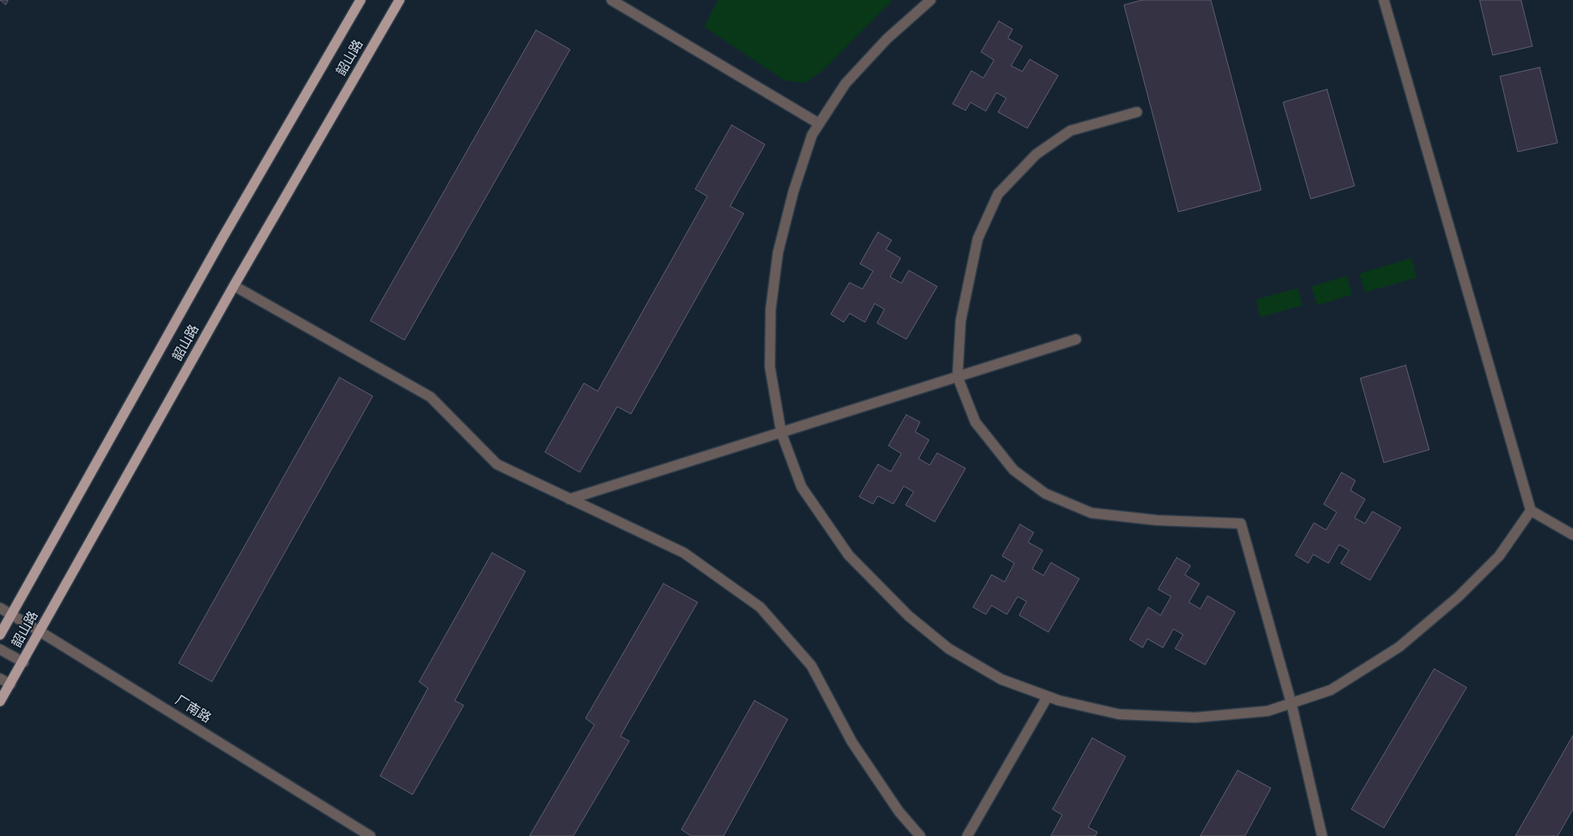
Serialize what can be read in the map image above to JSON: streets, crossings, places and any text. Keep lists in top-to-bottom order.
{
  "streets": {
    "main road": ["韶山路"],
    "street": ["厂南路"]
  },
  "crossings": [
    ["韶山路", "厂南路"]
  ]
}
